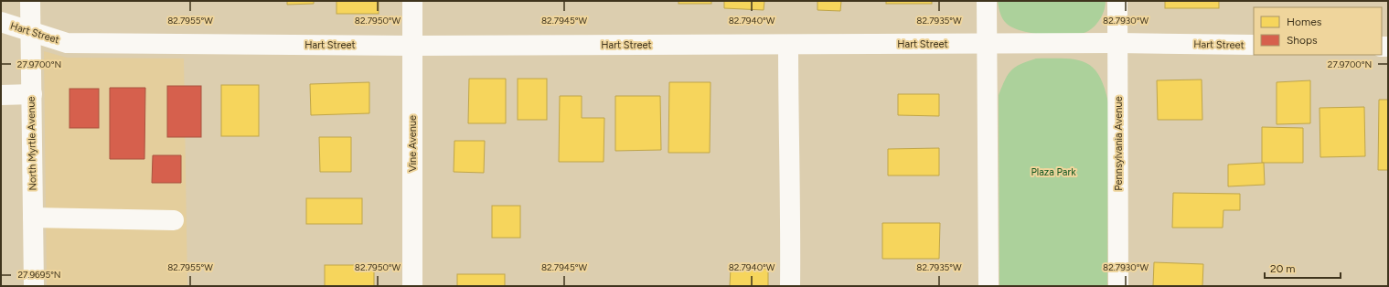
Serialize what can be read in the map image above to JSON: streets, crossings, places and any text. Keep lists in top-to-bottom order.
{
  "streets": {
    "street": [
      "Hart Street",
      "North Myrtle Avenue",
      "Vine Avenue",
      "Pennsylvania Avenue"
    ]
  },
  "crossings": [
    ["Hart Street", "North Myrtle Avenue"],
    ["Hart Street", "Vine Avenue"],
    ["Hart Street", "Pennsylvania Avenue"]
  ],
  "parks": ["Plaza Park"],
  "legend": ["Homes", "Shops"],
  "scale_bar": "20 m",
  "coordinates": [
    "82.7955°W",
    "82.7950°W",
    "82.7945°W",
    "82.7940°W",
    "82.7935°W",
    "82.7930°W",
    "27.9700°N",
    "27.9695°N"
  ]
}
